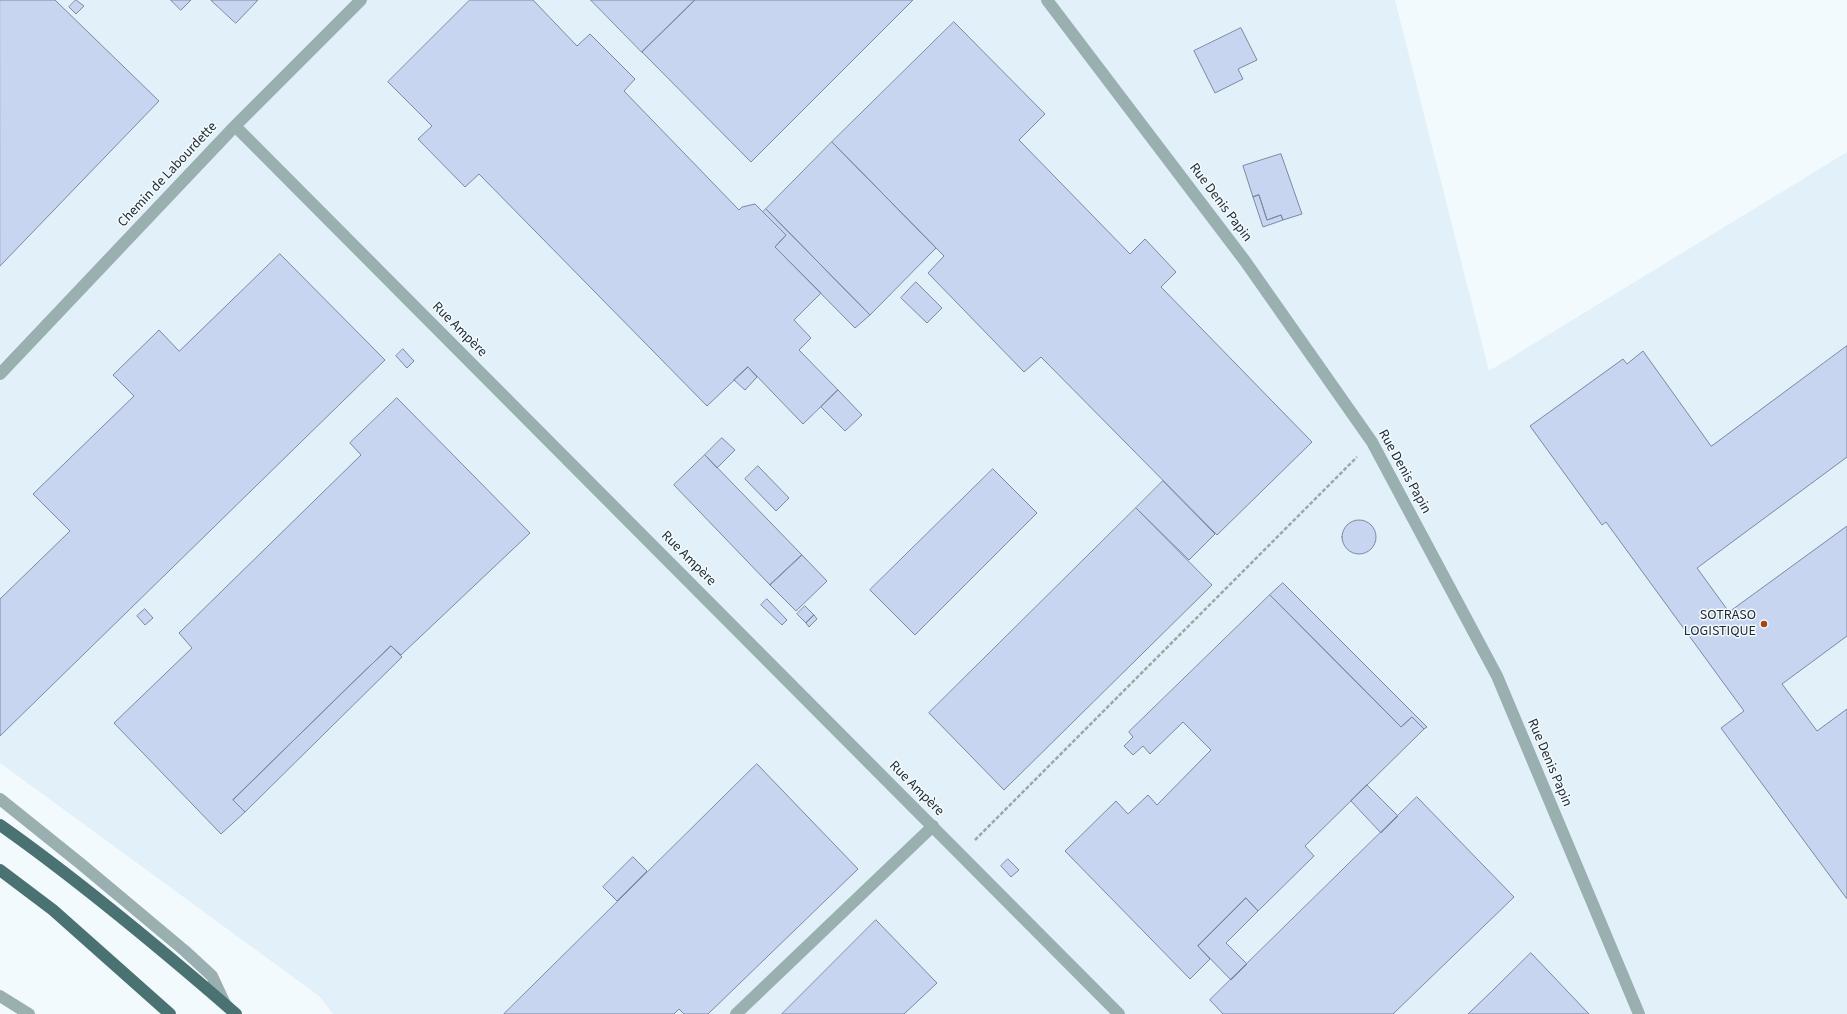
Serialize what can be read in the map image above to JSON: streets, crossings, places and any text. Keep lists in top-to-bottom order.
{
  "streets": {
    "street": ["Chemin de Labourdette", "Rue Denis Papin", "Rue Ampère"]
  },
  "crossings": [
    ["Chemin de Labourdette", "Rue Ampère"]
  ],
  "places": ["SOTRASO LOGISTIQUE"]
}
